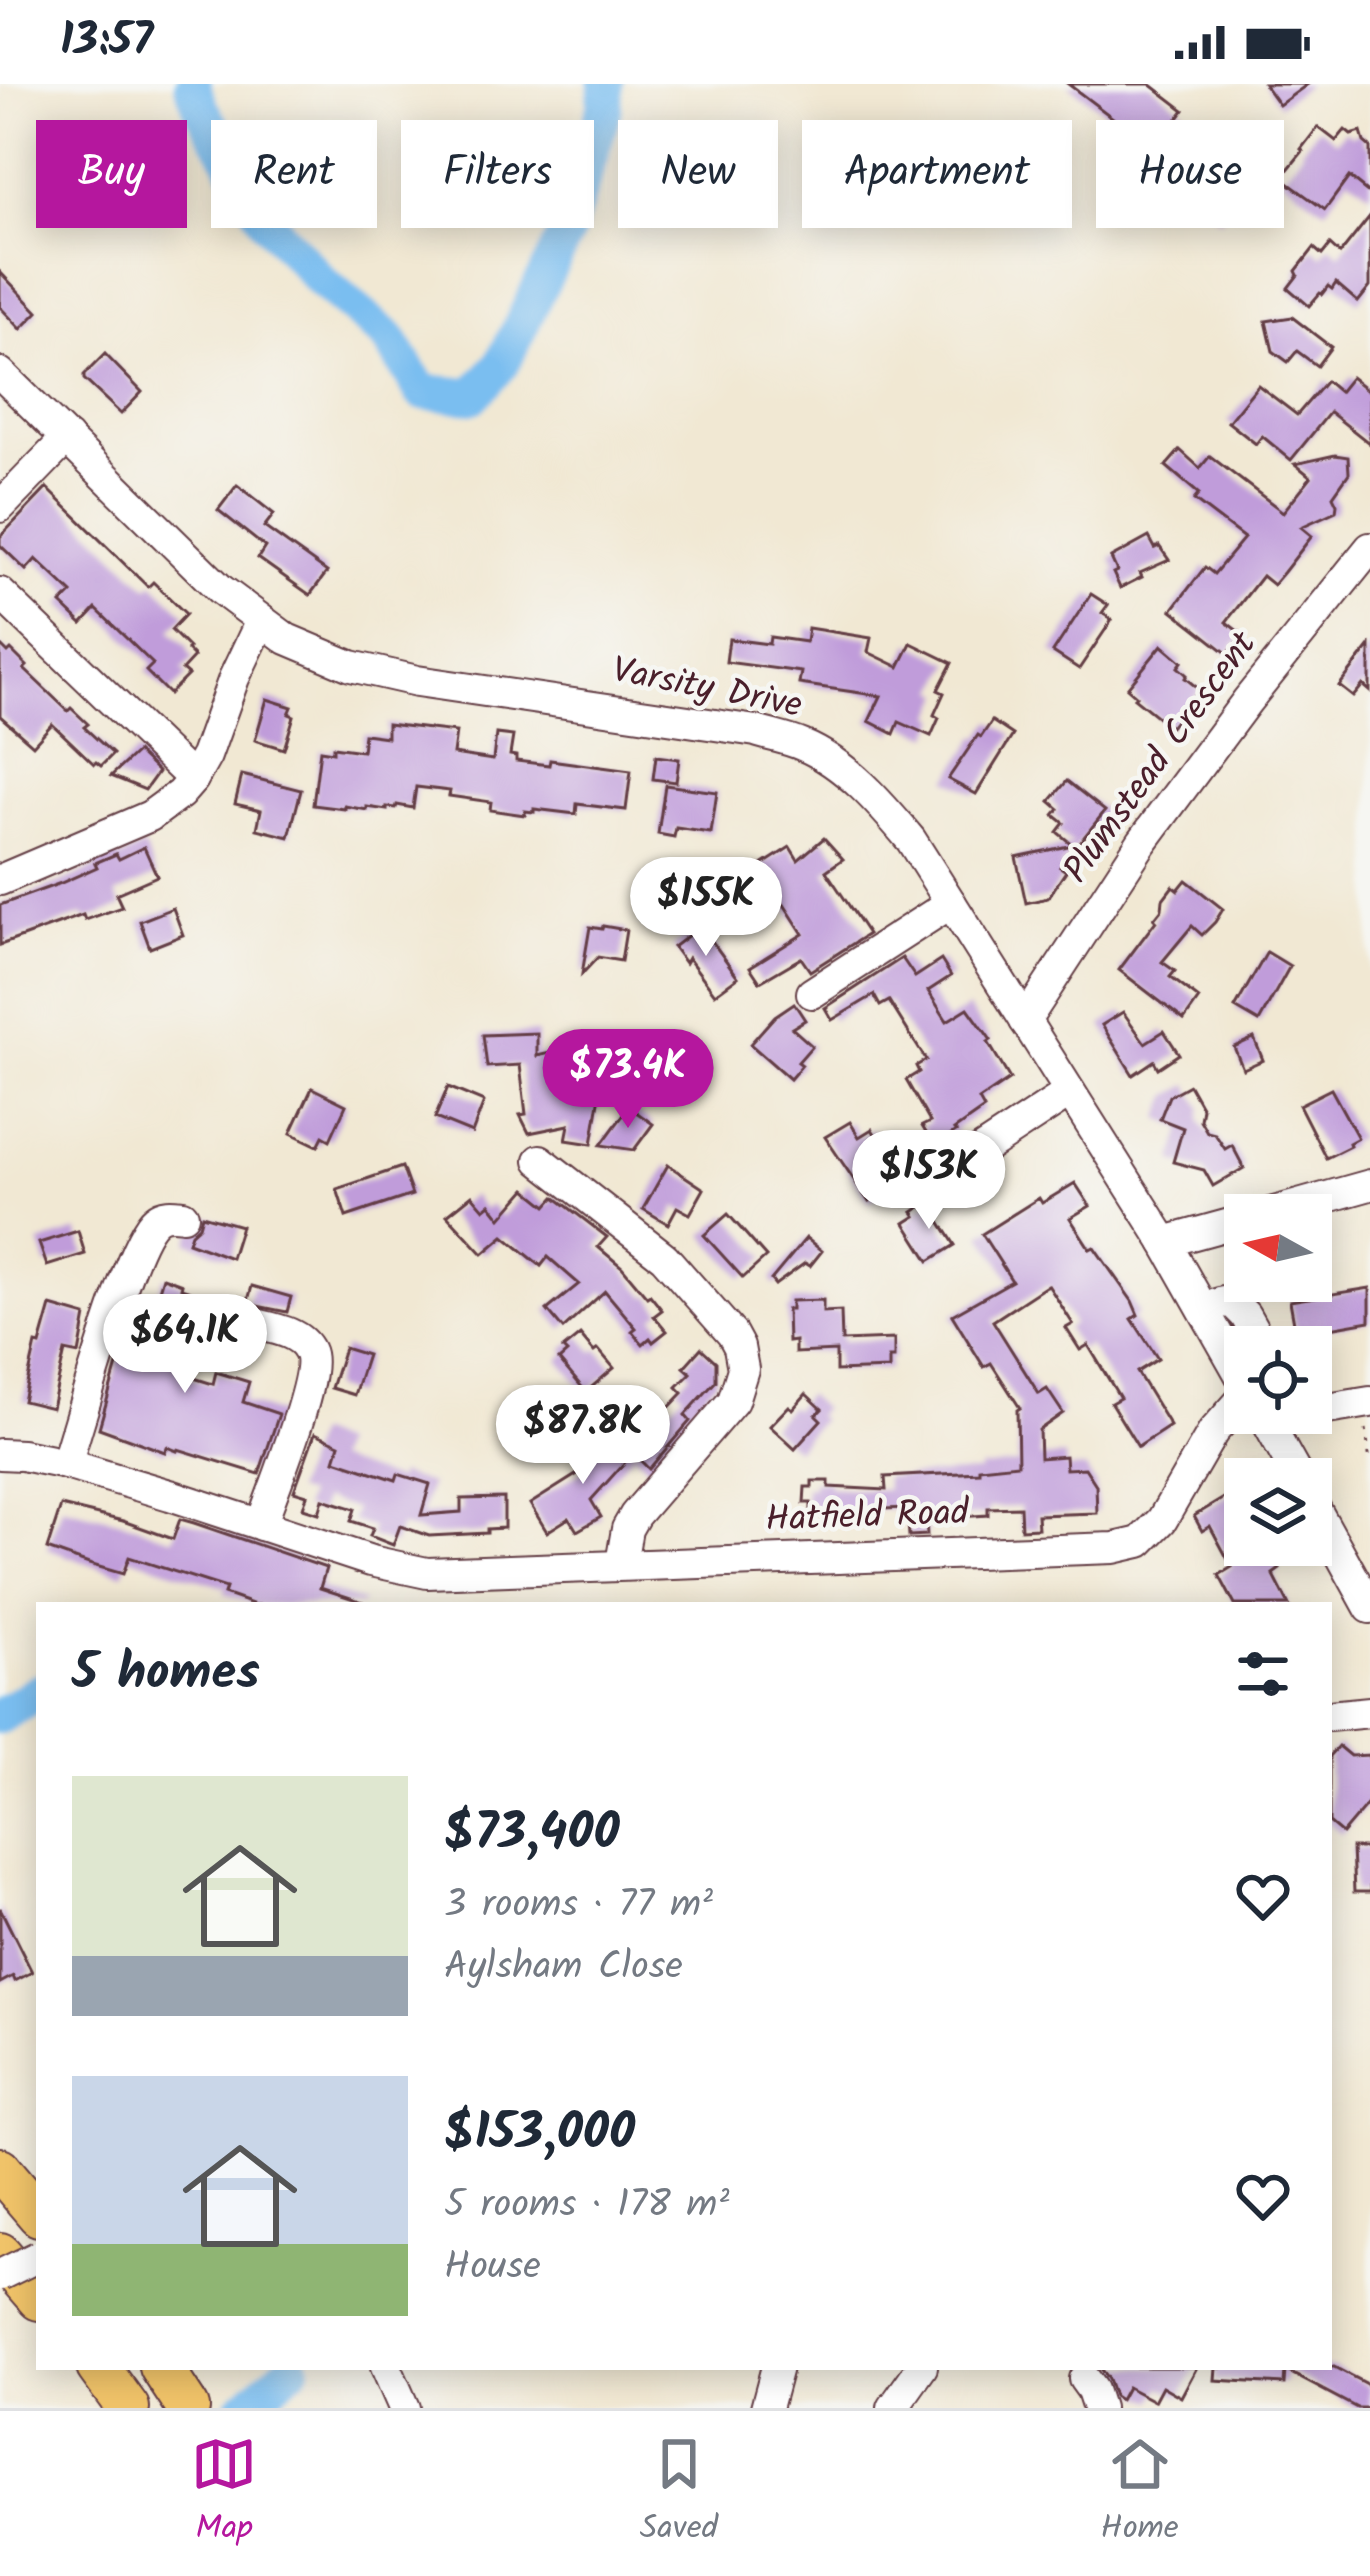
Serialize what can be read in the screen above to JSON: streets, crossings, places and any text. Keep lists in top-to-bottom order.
{
  "streets": {
    "street": ["Varsity Drive", "Plumstead Crescent", "Hatfield Road"]
  },
  "crossings": [
    ["Varsity Drive", "Plumstead Crescent"]
  ],
  "north": "left",
  "page": {
    "status": "13:57",
    "chip": [
      "Buy",
      "Rent",
      "Filters",
      "New",
      "Apartment",
      "House"
    ],
    "price": [
      "$155K",
      "$73.4K",
      "$153K",
      "$64.1K",
      "$87.8K"
    ],
    "heading": "5 homes",
    "list": [
      {
        "name": "$73,400",
        "note": "3 rooms · 77 m² · Aylsham Close"
      },
      {
        "name": "$153,000",
        "note": "5 rooms · 178 m² · House"
      }
    ],
    "tabs": ["Map", "Saved", "Home"]
  }
}
